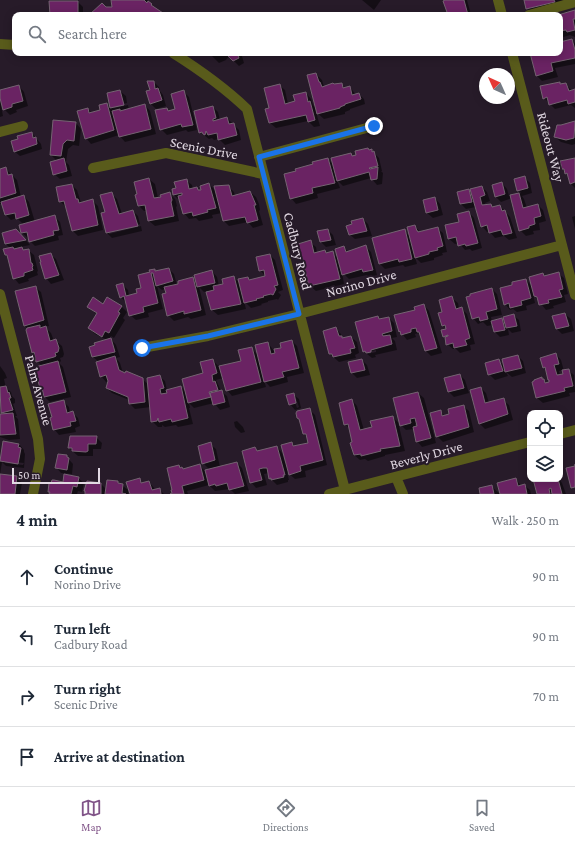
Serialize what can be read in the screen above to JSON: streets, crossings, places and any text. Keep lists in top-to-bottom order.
{
  "streets": {
    "street": [
      "Rideout Way",
      "Scenic Drive",
      "Cadbury Road",
      "Norino Drive",
      "Palm Avenue",
      "Beverly Drive"
    ]
  },
  "crossings": [
    ["Rideout Way", "Norino Drive"],
    ["Scenic Drive", "Cadbury Road"],
    ["Cadbury Road", "Norino Drive"],
    ["Cadbury Road", "Beverly Drive"]
  ],
  "scale_bar": "50 m",
  "north": "top left",
  "page": {
    "search": "Search here",
    "scale": "50 m",
    "heading": ["4 min", "Walk · 250 m"],
    "list": [
      ["Continue", "Norino Drive", "90 m"],
      ["Turn left", "Cadbury Road", "90 m"],
      ["Turn right", "Scenic Drive", "70 m"],
      "Arrive at destination"
    ],
    "nav": ["Map", "Directions", "Saved"]
  }
}
